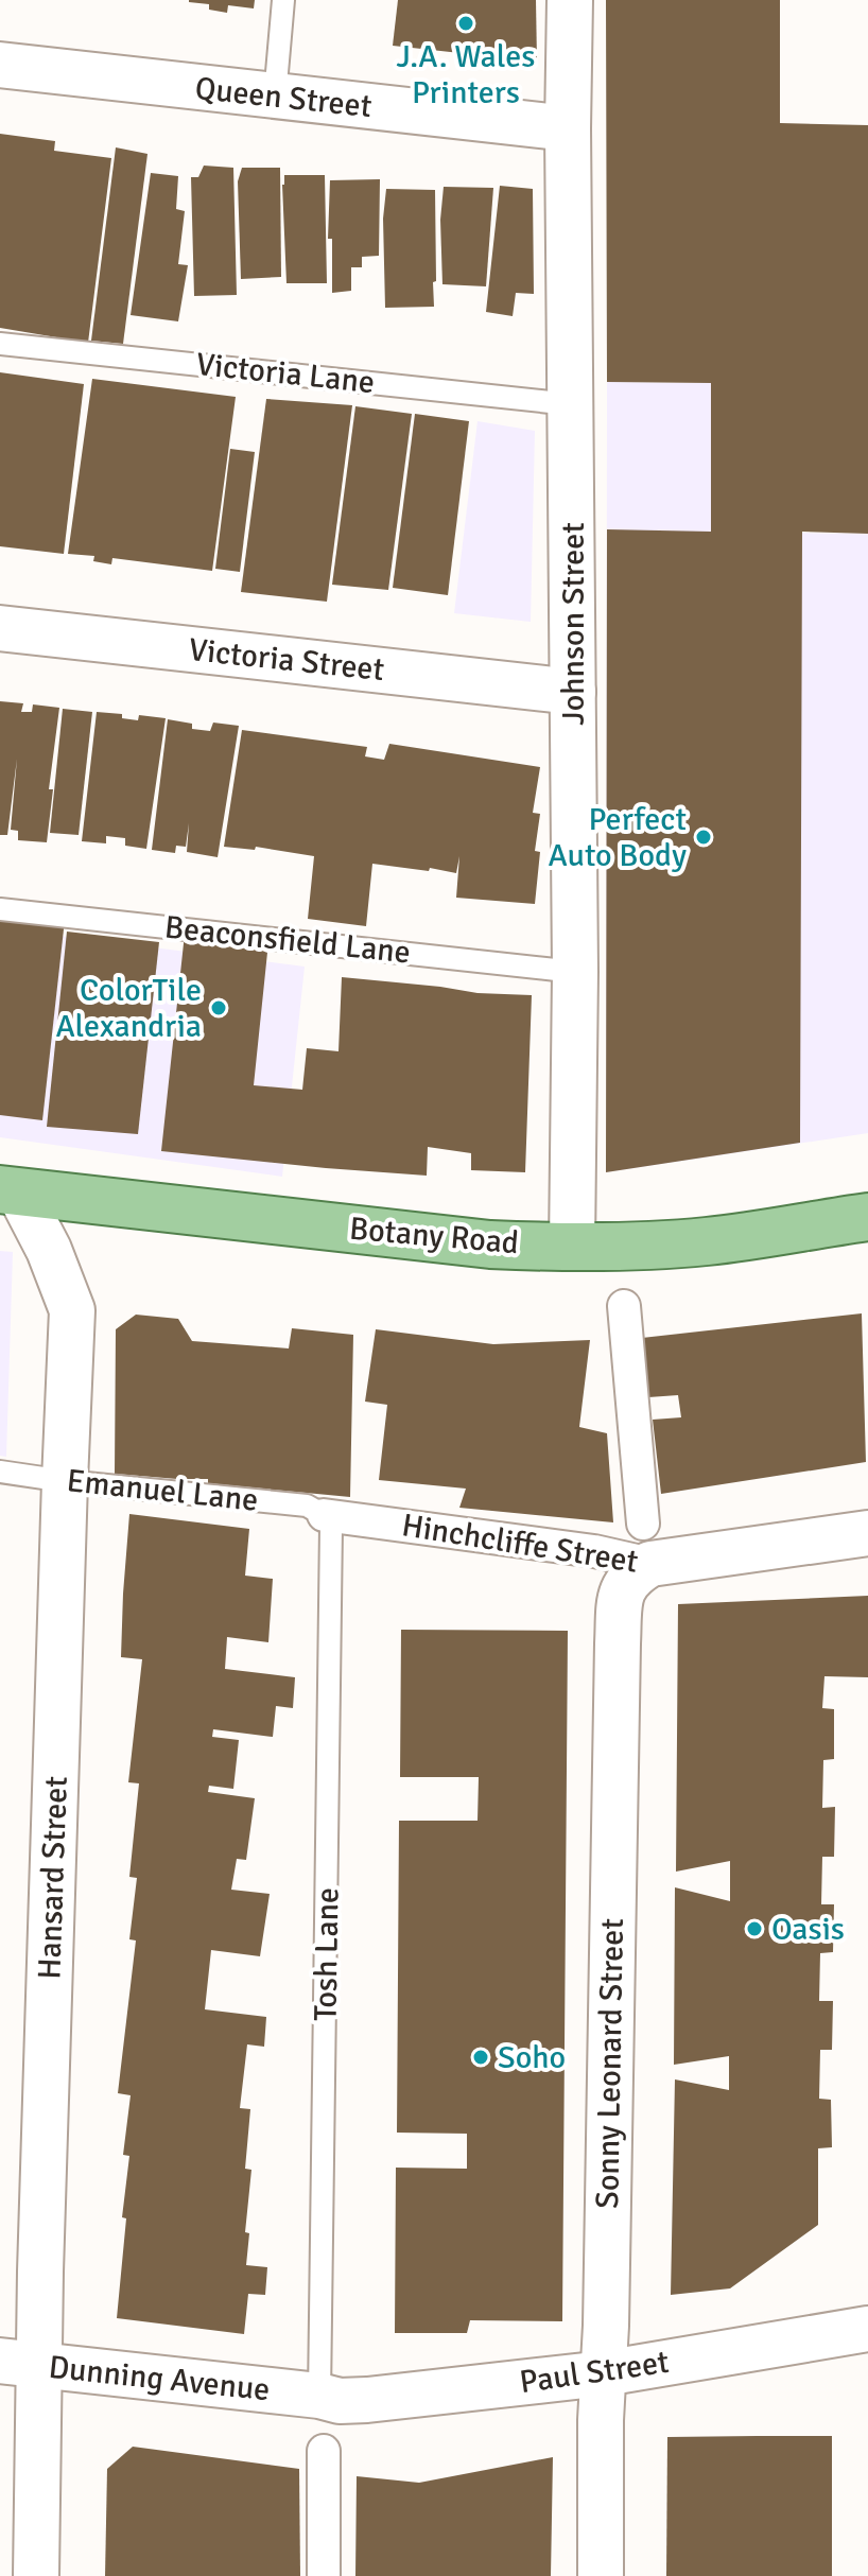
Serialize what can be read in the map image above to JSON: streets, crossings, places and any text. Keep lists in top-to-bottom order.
{
  "streets": {
    "main road": ["Botany Road"],
    "street": [
      "Queen Street",
      "Johnson Street",
      "Victoria Street",
      "Hinchcliffe Street",
      "Hansard Street",
      "Sonny Leonard Street",
      "Paul Street",
      "Dunning Avenue"
    ],
    "lane": [
      "Victoria Lane",
      "Beaconsfield Lane",
      "Emanuel Lane",
      "Tosh Lane"
    ]
  },
  "crossings": [
    ["Queen Street", "Johnson Street"],
    ["Victoria Lane", "Johnson Street"],
    ["Johnson Street", "Victoria Street"],
    ["Johnson Street", "Beaconsfield Lane"],
    ["Johnson Street", "Botany Road"],
    ["Botany Road", "Hansard Street"],
    ["Emanuel Lane", "Hinchcliffe Street"],
    ["Emanuel Lane", "Hansard Street"],
    ["Emanuel Lane", "Tosh Lane"],
    ["Hinchcliffe Street", "Tosh Lane"],
    ["Hinchcliffe Street", "Sonny Leonard Street"],
    ["Hansard Street", "Dunning Avenue"],
    ["Tosh Lane", "Paul Street"],
    ["Tosh Lane", "Dunning Avenue"],
    ["Sonny Leonard Street", "Paul Street"],
    ["Paul Street", "Dunning Avenue"]
  ],
  "places": [
    "J.A. Wales Printers",
    "Perfect Auto Body",
    "ColorTile Alexandria",
    "Oasis",
    "Soho"
  ]
}
